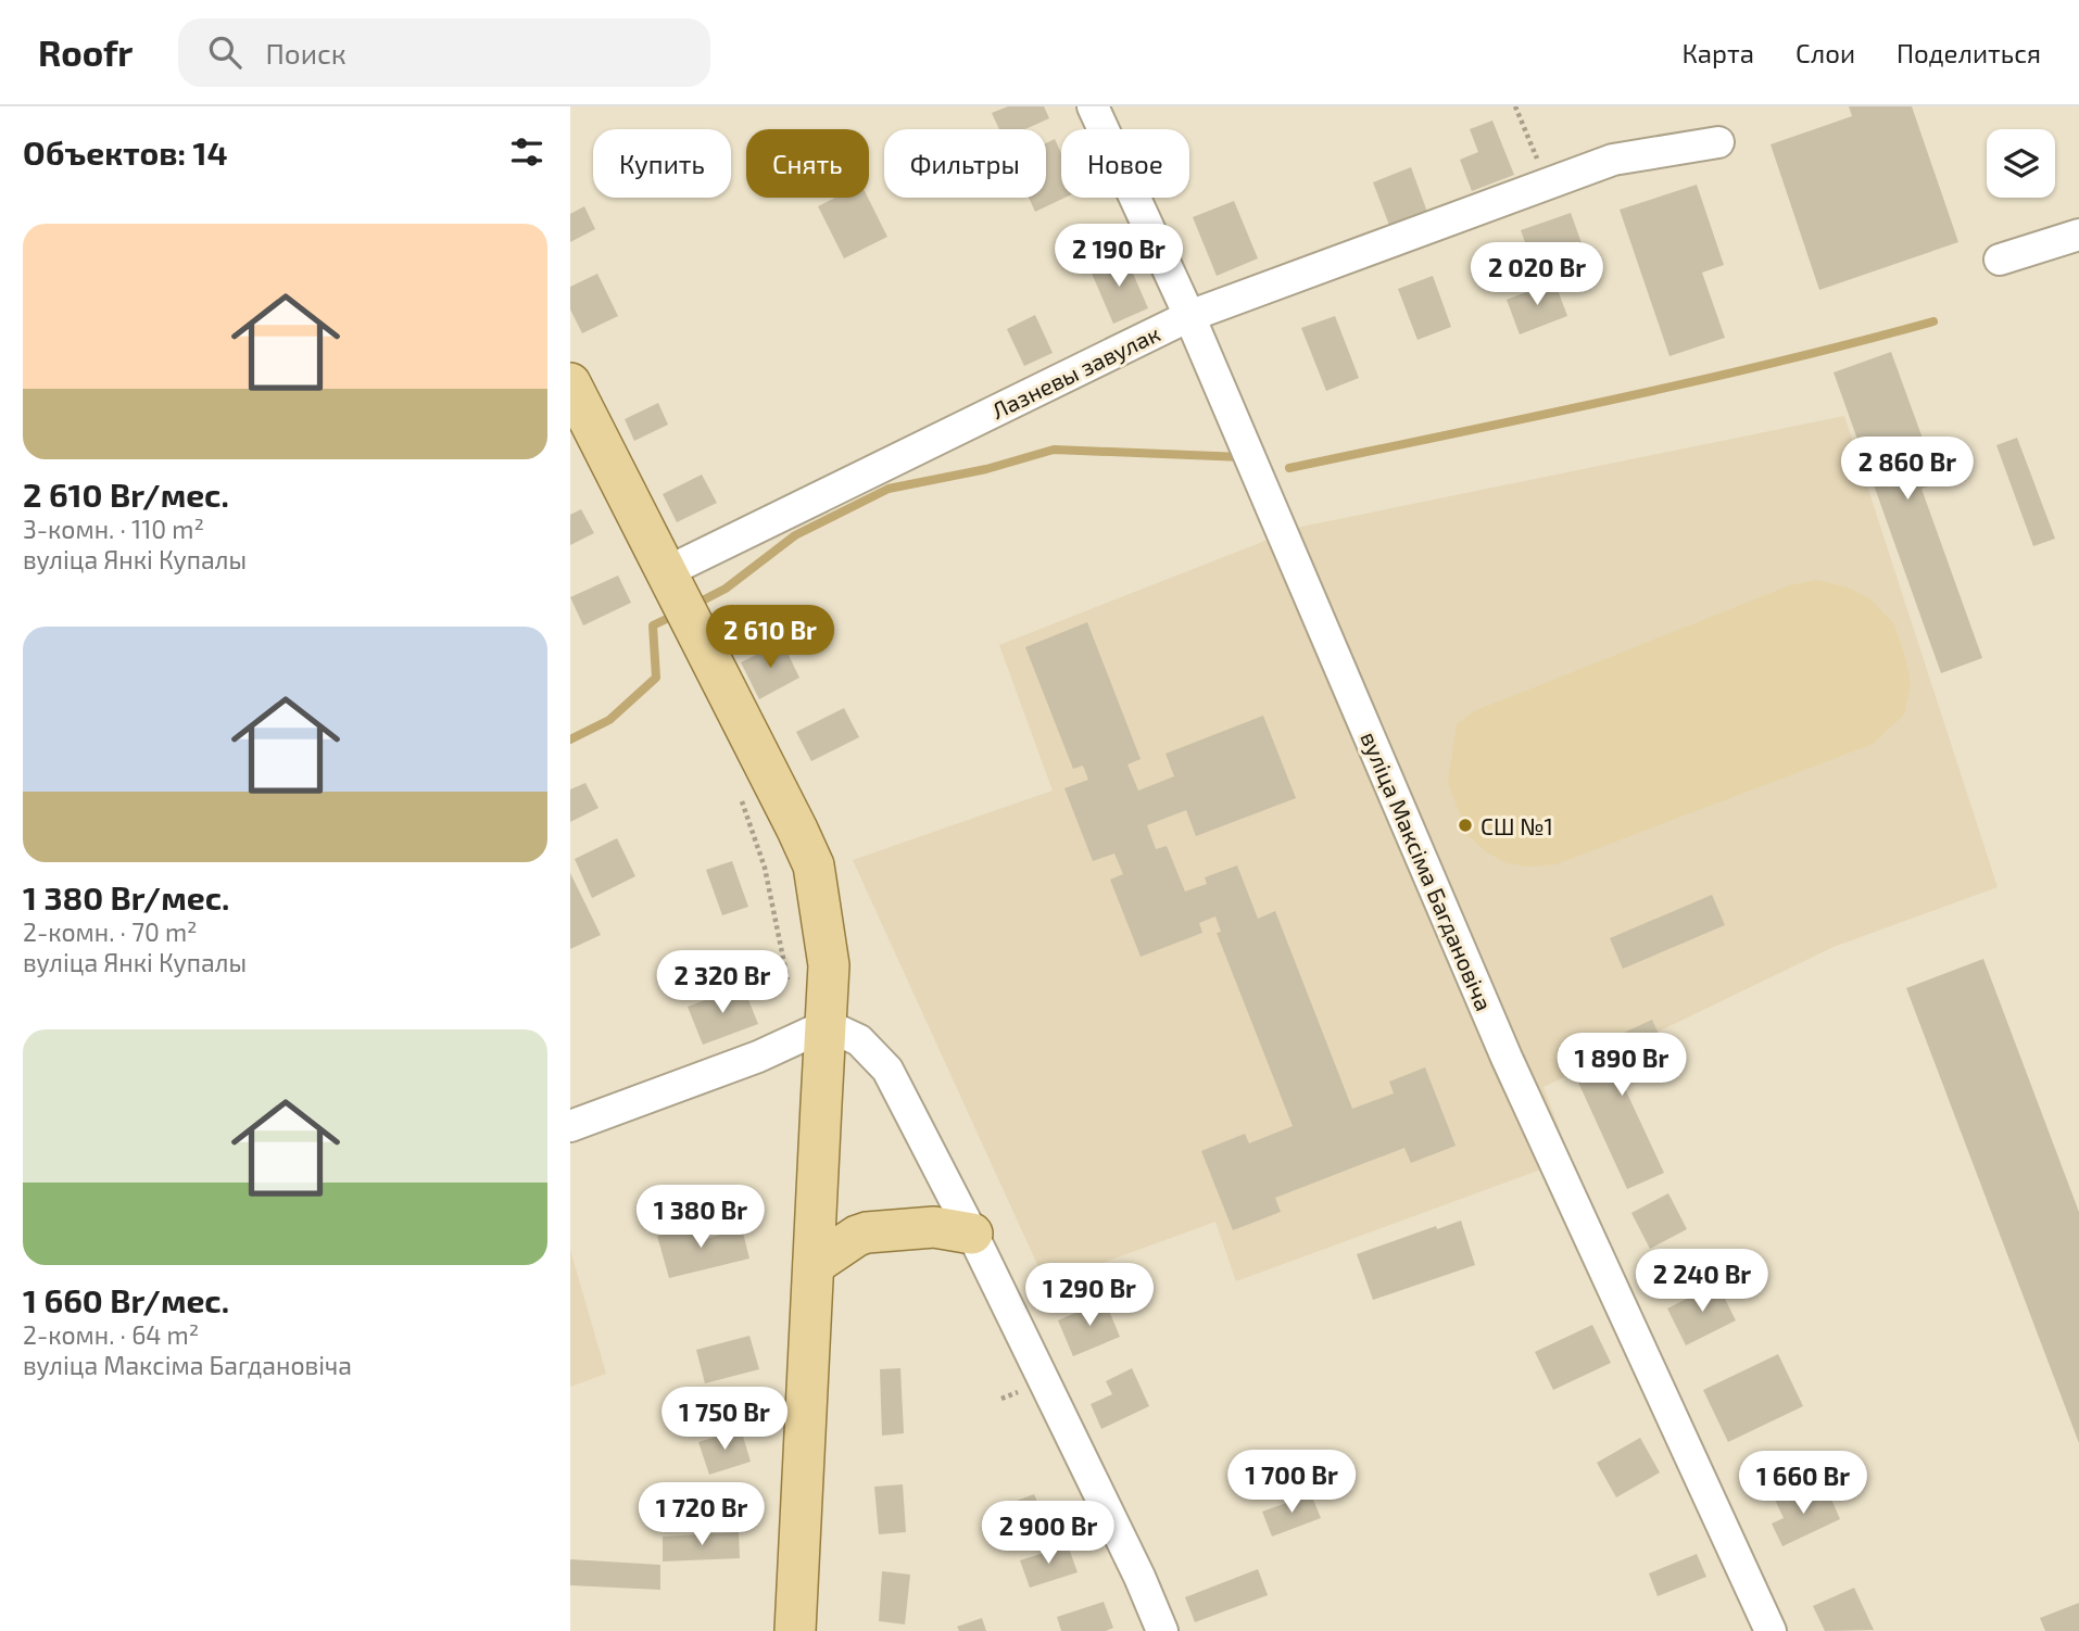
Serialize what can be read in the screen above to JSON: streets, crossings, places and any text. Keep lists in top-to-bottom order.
{
  "streets": {
    "street": ["Лазневы завулак", "вуліца Максіма Багдановіча"]
  },
  "crossings": [
    ["Лазневы завулак", "вуліца Максіма Багдановіча"]
  ],
  "places": ["СШ №1"],
  "page": {
    "header": "Roofr",
    "search": "Поиск",
    "nav": ["Карта", "Слои", "Поделиться"],
    "heading": "Объектов: 14",
    "chip": [
      "Купить",
      "Снять",
      "Фильтры",
      "Новое"
    ],
    "list": [
      {
        "name": "2 610 Br/мес.",
        "note": "3-комн. · 110 m² · вуліца Янкі Купалы"
      },
      {
        "name": "1 380 Br/мес.",
        "note": "2-комн. · 70 m² · вуліца Янкі Купалы"
      },
      {
        "name": "1 660 Br/мес.",
        "note": "2-комн. · 64 m² · вуліца Максіма Багдановіча"
      }
    ],
    "price": [
      "2 190 Br",
      "2 020 Br",
      "2 860 Br",
      "2 610 Br",
      "2 320 Br",
      "1 890 Br",
      "1 380 Br",
      "2 240 Br",
      "1 290 Br",
      "1 750 Br",
      "1 700 Br",
      "1 660 Br",
      "1 720 Br",
      "2 900 Br"
    ]
  }
}
